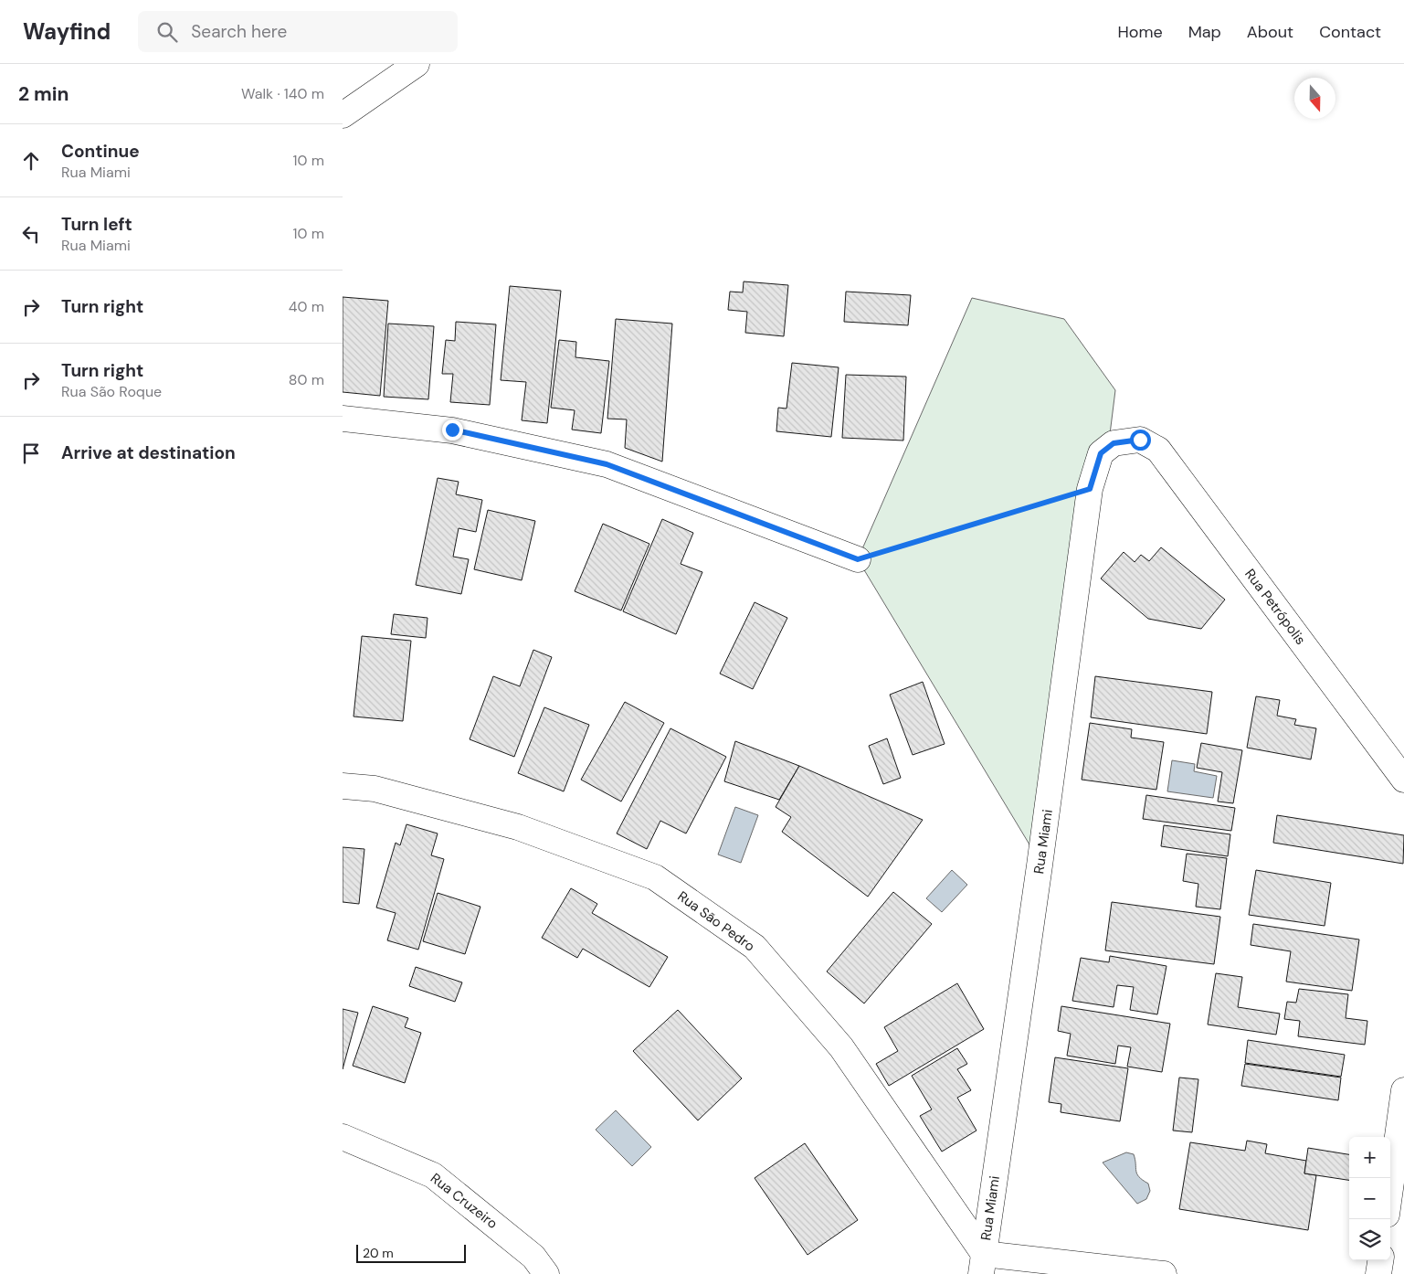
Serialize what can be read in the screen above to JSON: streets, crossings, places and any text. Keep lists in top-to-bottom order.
{
  "streets": {
    "street": [
      "Rua Petrópolis",
      "Rua Miami",
      "Rua São Pedro",
      "Rua Cruzeiro"
    ]
  },
  "crossings": [
    ["Rua Petrópolis", "Rua Miami"],
    ["Rua Miami", "Rua São Pedro"]
  ],
  "scale_bar": "20 m",
  "north": "bottom",
  "page": {
    "header": "Wayfind",
    "search": "Search here",
    "nav": [
      "Home",
      "Map",
      "About",
      "Contact"
    ],
    "heading": ["2 min", "Walk · 140 m"],
    "list": [
      ["Continue", "Rua Miami", "10 m"],
      ["Turn left", "Rua Miami", "10 m"],
      ["Turn right", "40 m"],
      ["Turn right", "Rua São Roque", "80 m"],
      "Arrive at destination"
    ],
    "map_buttons": ["+", "−"],
    "scale": "20 m"
  }
}
